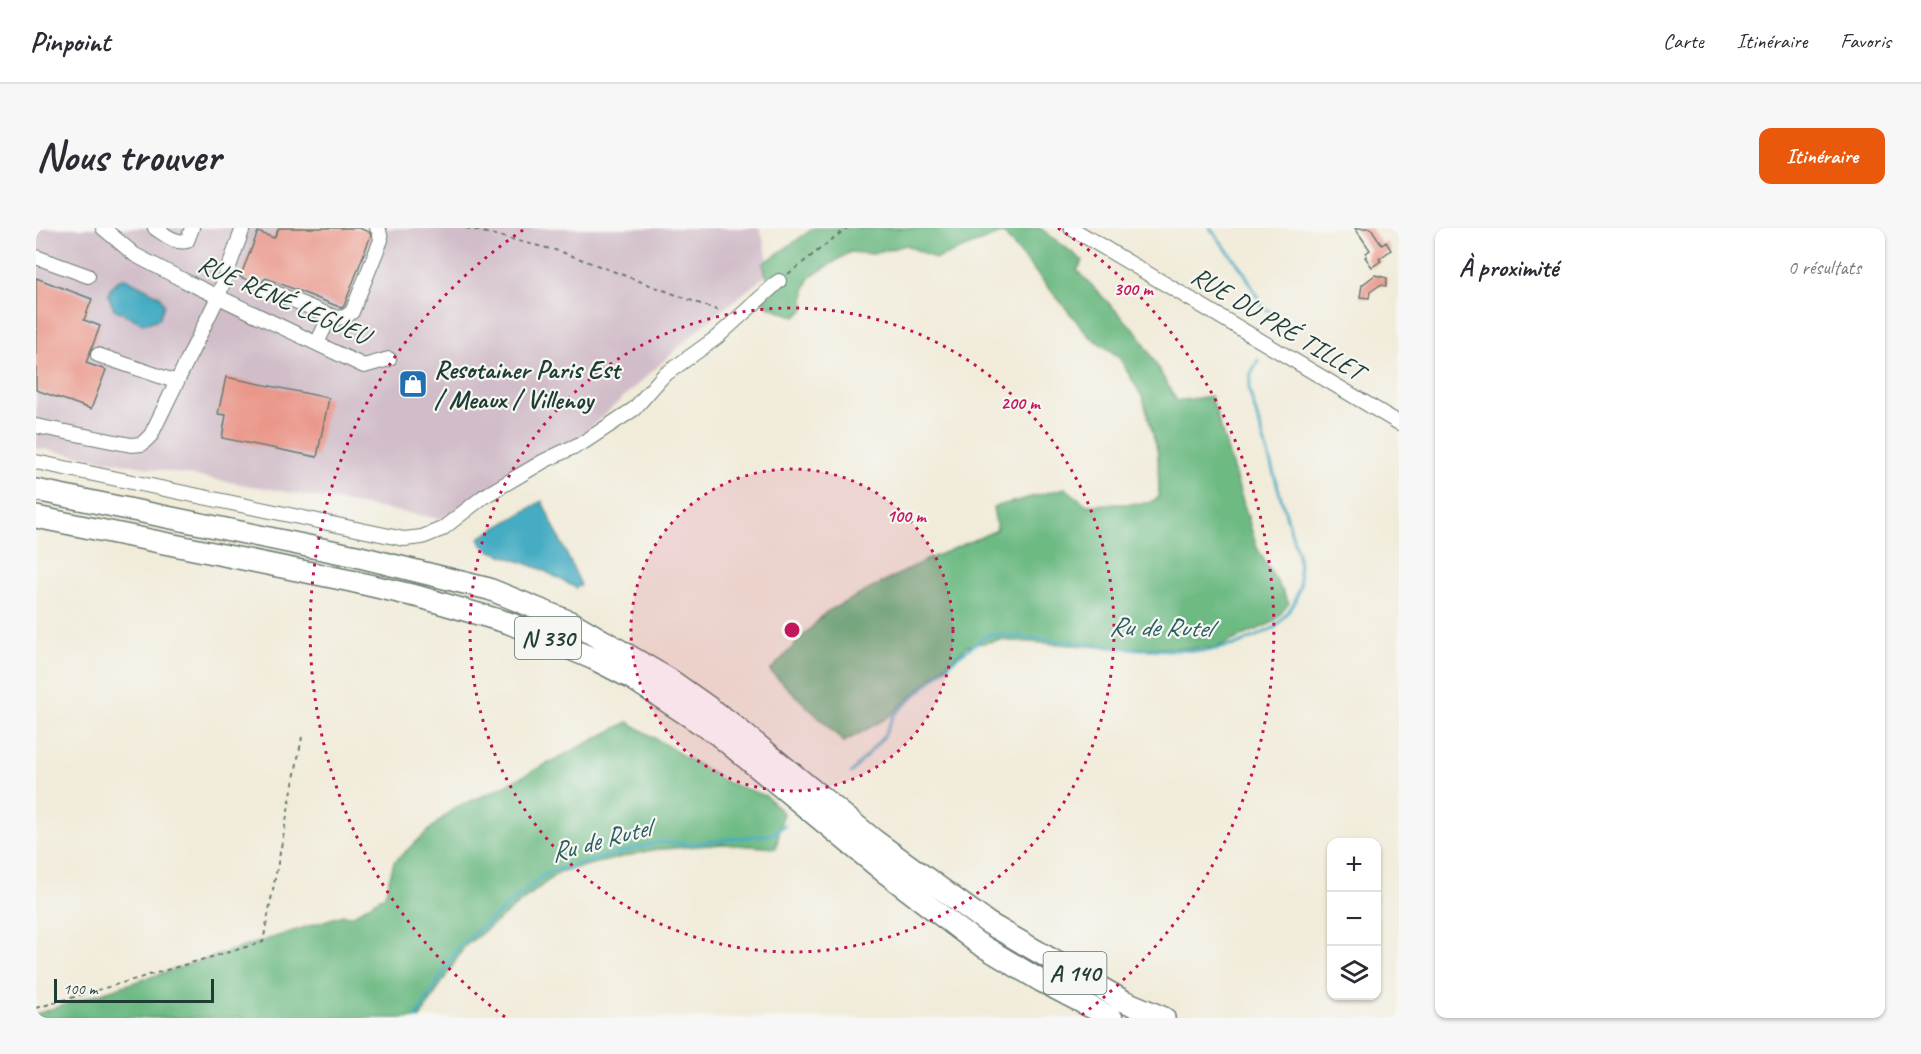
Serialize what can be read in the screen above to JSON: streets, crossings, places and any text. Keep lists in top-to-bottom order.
{
  "streets": {
    "highway": ["N 330", "A 140"],
    "street": ["RUE RENÉ LEGUEU", "RUE DU PRÉ TILLET"]
  },
  "crossings": [
    ["N 330", "A 140"]
  ],
  "water": ["Ru de Rutel"],
  "places": {
    "shop": ["Resotainer Paris Est / Meaux / Villenoy"]
  },
  "scale_bar": "100 m",
  "page": {
    "header": "Pinpoint",
    "nav": ["Carte", "Itinéraire", "Favoris"],
    "buttons": "Itinéraire",
    "title": "Nous trouver",
    "heading": ["À proximité", "0 résultats"],
    "map_buttons": ["+", "−"],
    "scale": "100 m"
  },
  "rings": ["300 m", "200 m", "100 m"]
}
